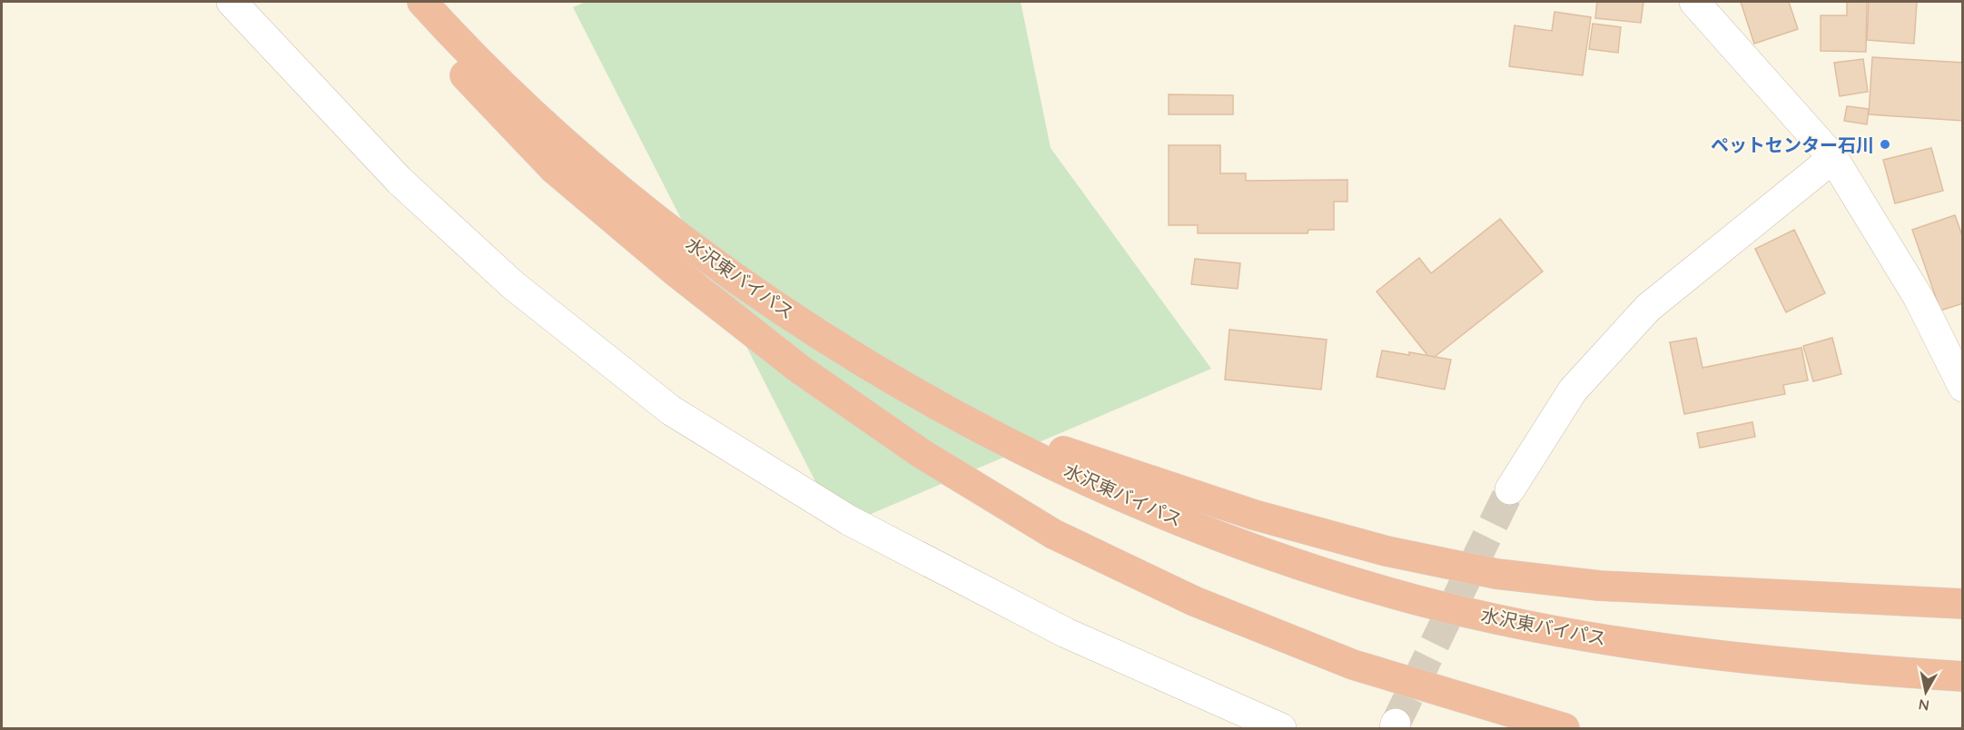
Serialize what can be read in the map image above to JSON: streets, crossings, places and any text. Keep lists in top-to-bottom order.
{
  "streets": {
    "highway": ["水沢東バイパス"]
  },
  "places": ["ペットセンター石川"],
  "north": "bottom"
}
